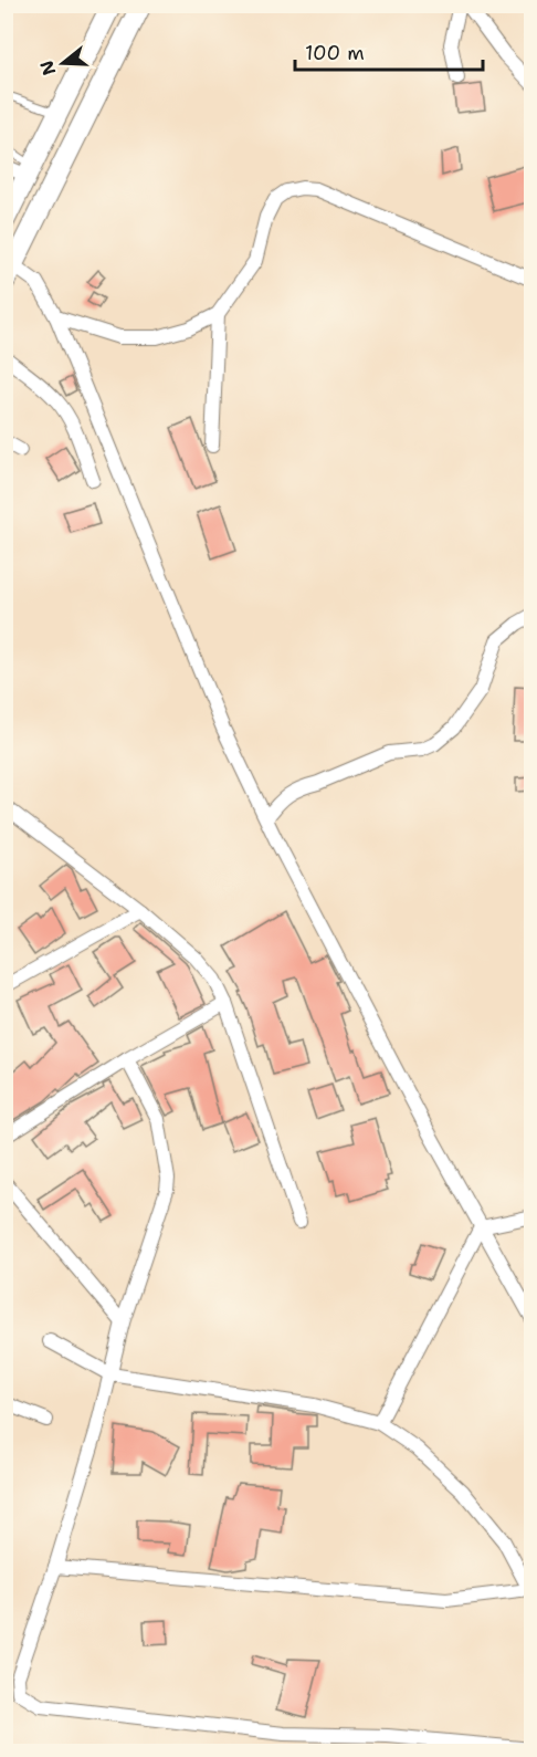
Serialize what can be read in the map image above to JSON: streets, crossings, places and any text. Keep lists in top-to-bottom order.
{
  "scale_bar": "100 m",
  "north": "left"
}
